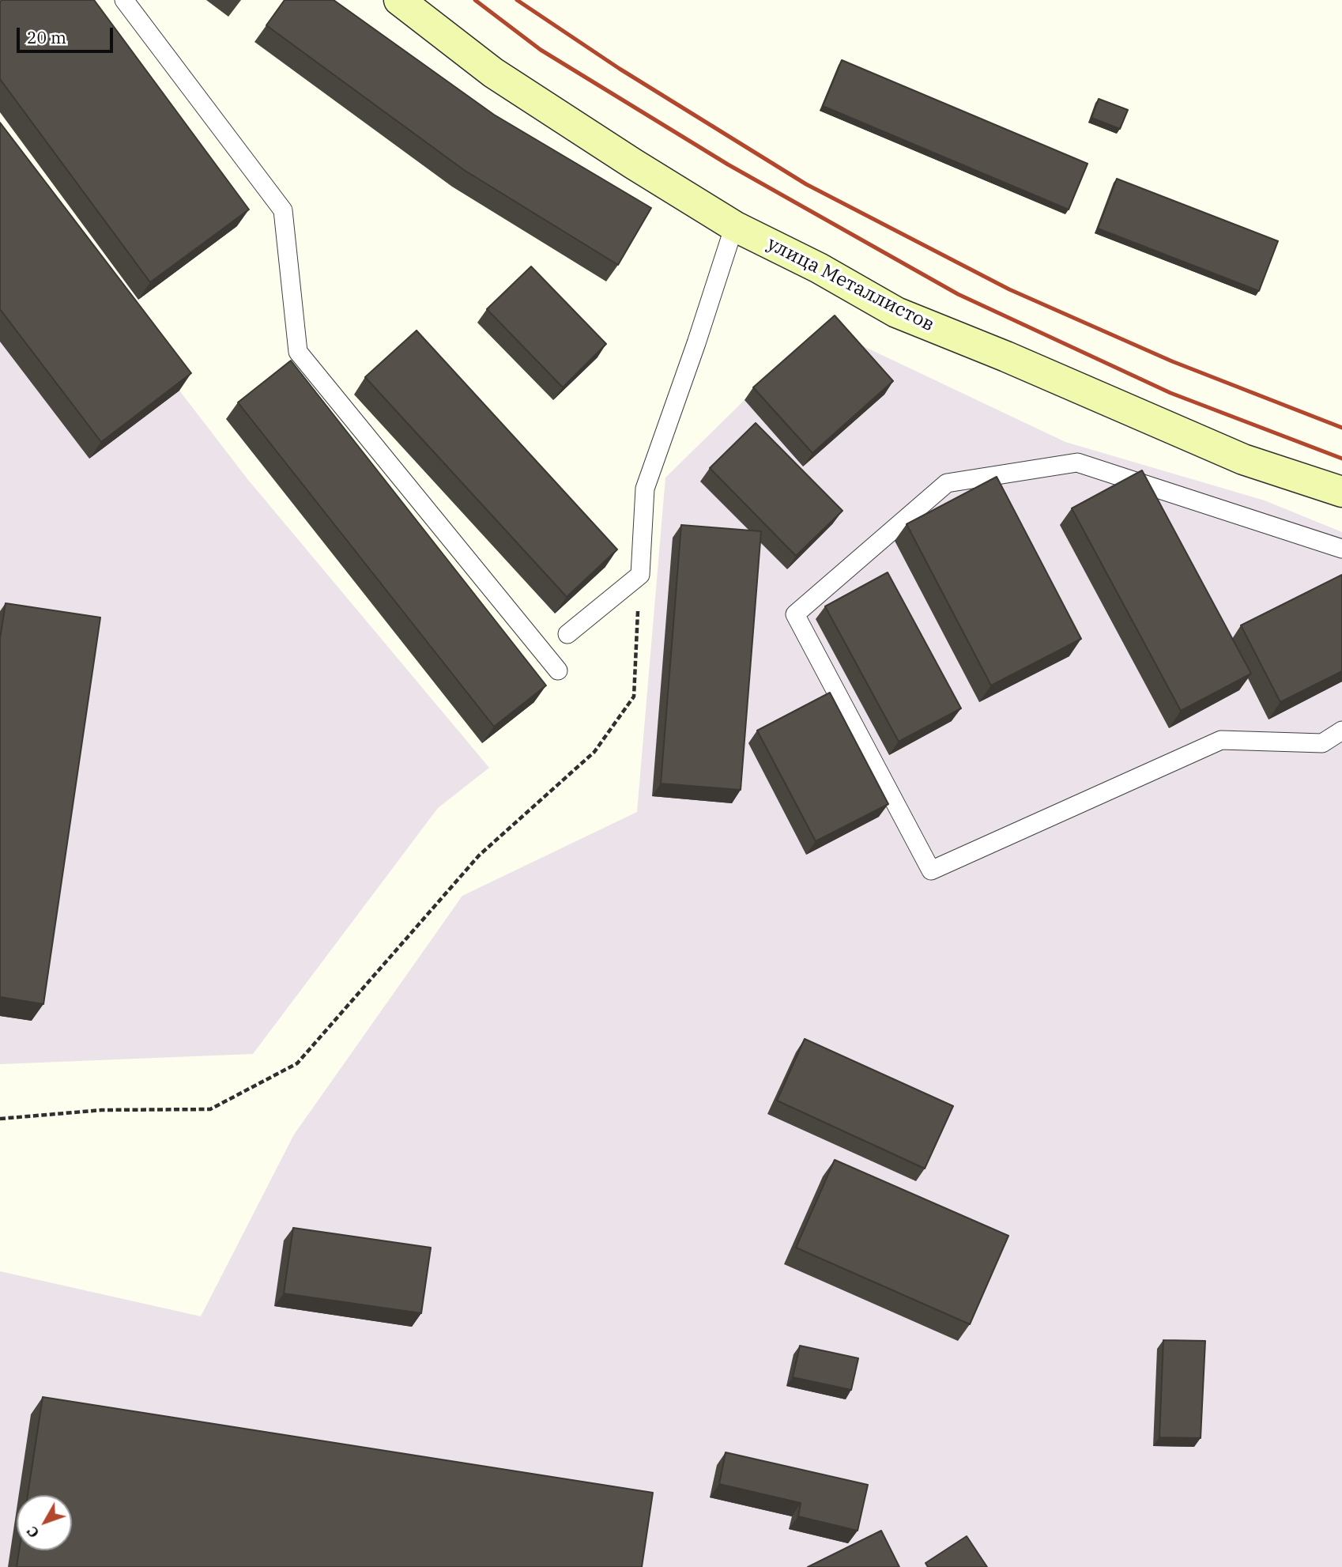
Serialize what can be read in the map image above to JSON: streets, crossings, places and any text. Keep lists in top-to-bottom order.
{
  "streets": {
    "main road": ["улица Металлистов"]
  },
  "scale_bar": "20 m",
  "north": "bottom left"
}
